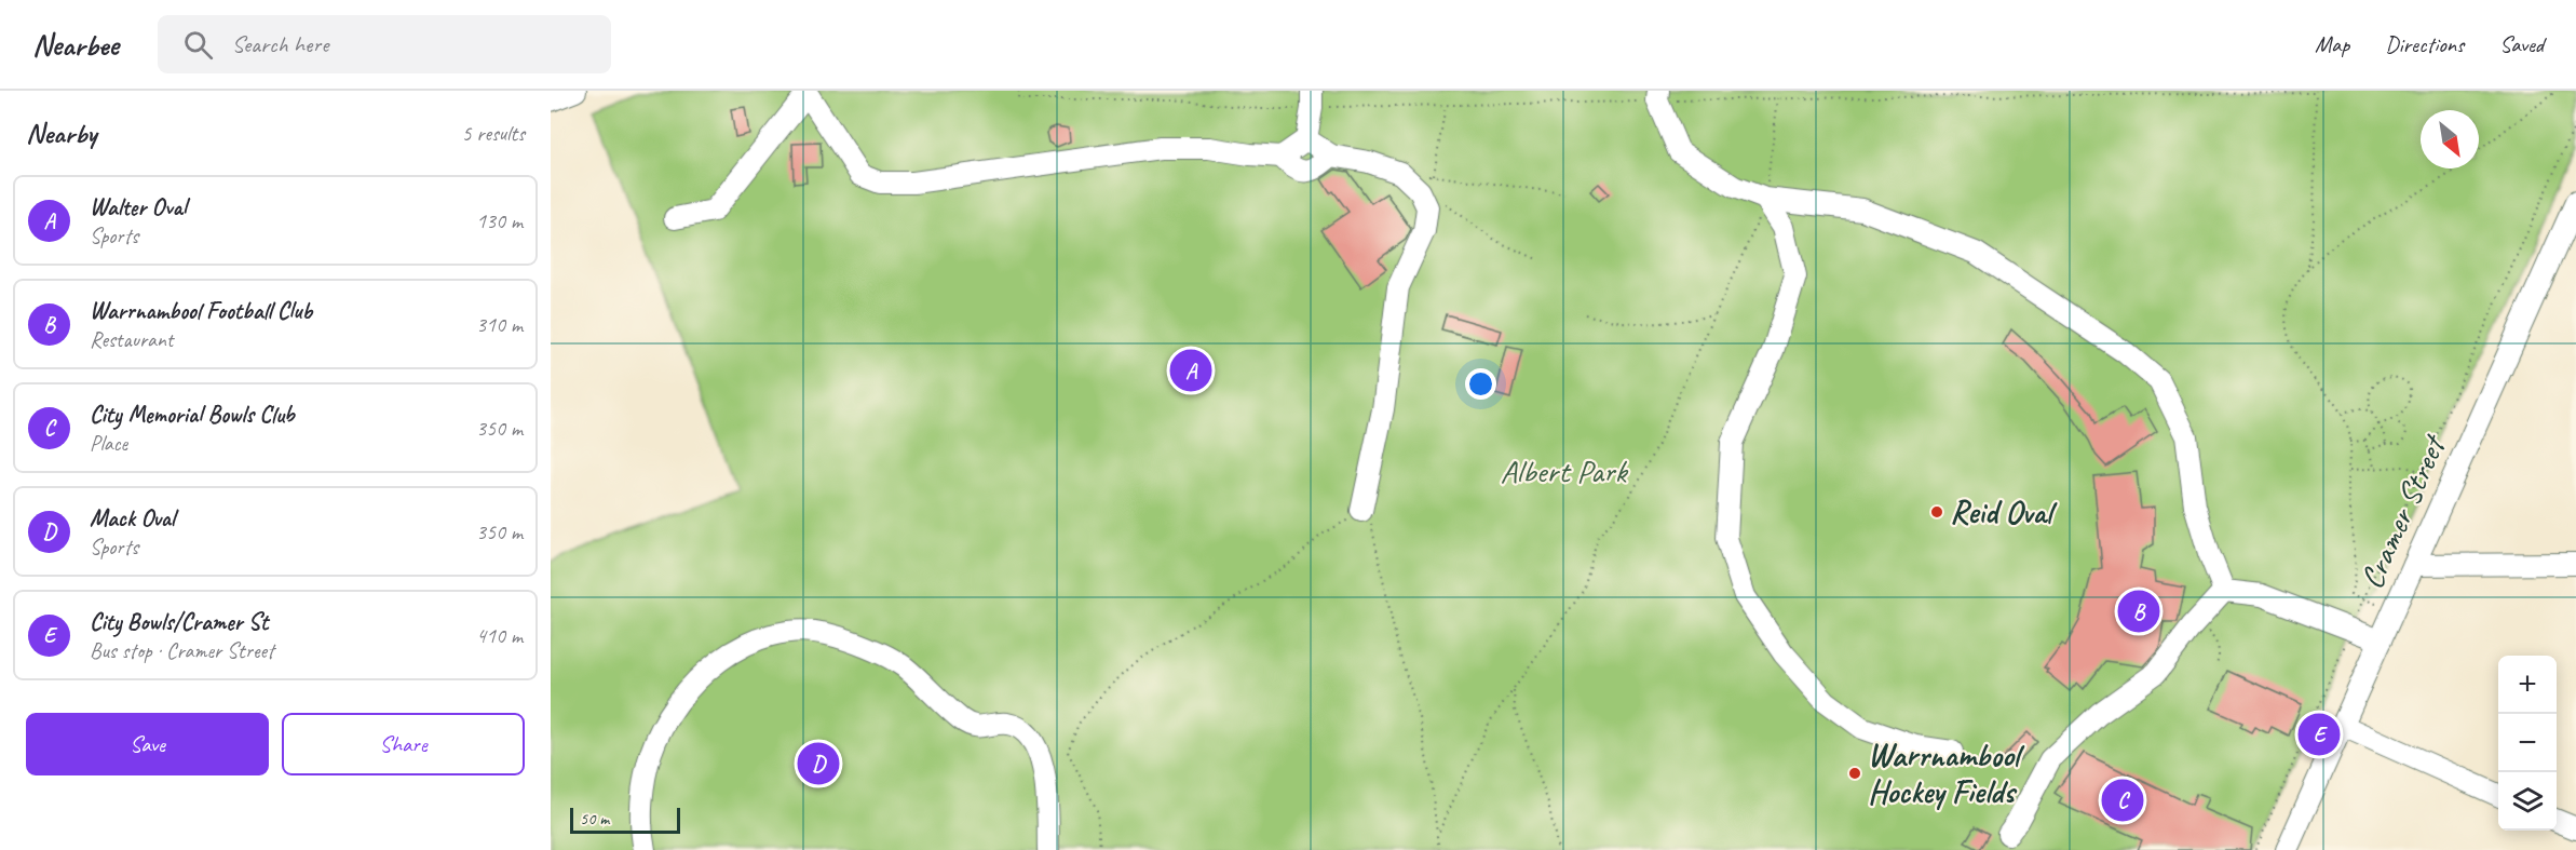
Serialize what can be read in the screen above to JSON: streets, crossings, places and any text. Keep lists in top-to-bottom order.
{
  "streets": {
    "street": ["Cramer Street"]
  },
  "parks": ["Albert Park"],
  "places": ["Reid Oval", "Warrnambool Hockey Fields"],
  "scale_bar": "50 m",
  "north": "bottom right",
  "page": {
    "header": "Nearbee",
    "search": "Search here",
    "nav": ["Map", "Directions", "Saved"],
    "heading": ["Nearby", "5 results"],
    "list": [
      {
        "mark": "A",
        "name": "Walter Oval",
        "note": "Sports",
        "value": "130 m"
      },
      {
        "mark": "B",
        "name": "Warrnambool Football Club",
        "note": "Restaurant",
        "value": "310 m"
      },
      {
        "mark": "C",
        "name": "City Memorial Bowls Club",
        "note": "Place",
        "value": "350 m"
      },
      {
        "mark": "D",
        "name": "Mack Oval",
        "note": "Sports",
        "value": "350 m"
      },
      {
        "mark": "E",
        "name": "City Bowls/Cramer St",
        "note": "Bus stop · Cramer Street",
        "value": "410 m"
      }
    ],
    "pins": [
      "A",
      "B",
      "E",
      "D",
      "C"
    ],
    "map_buttons": ["+", "−"],
    "buttons": ["Save", "Share"],
    "scale": "50 m"
  }
}
